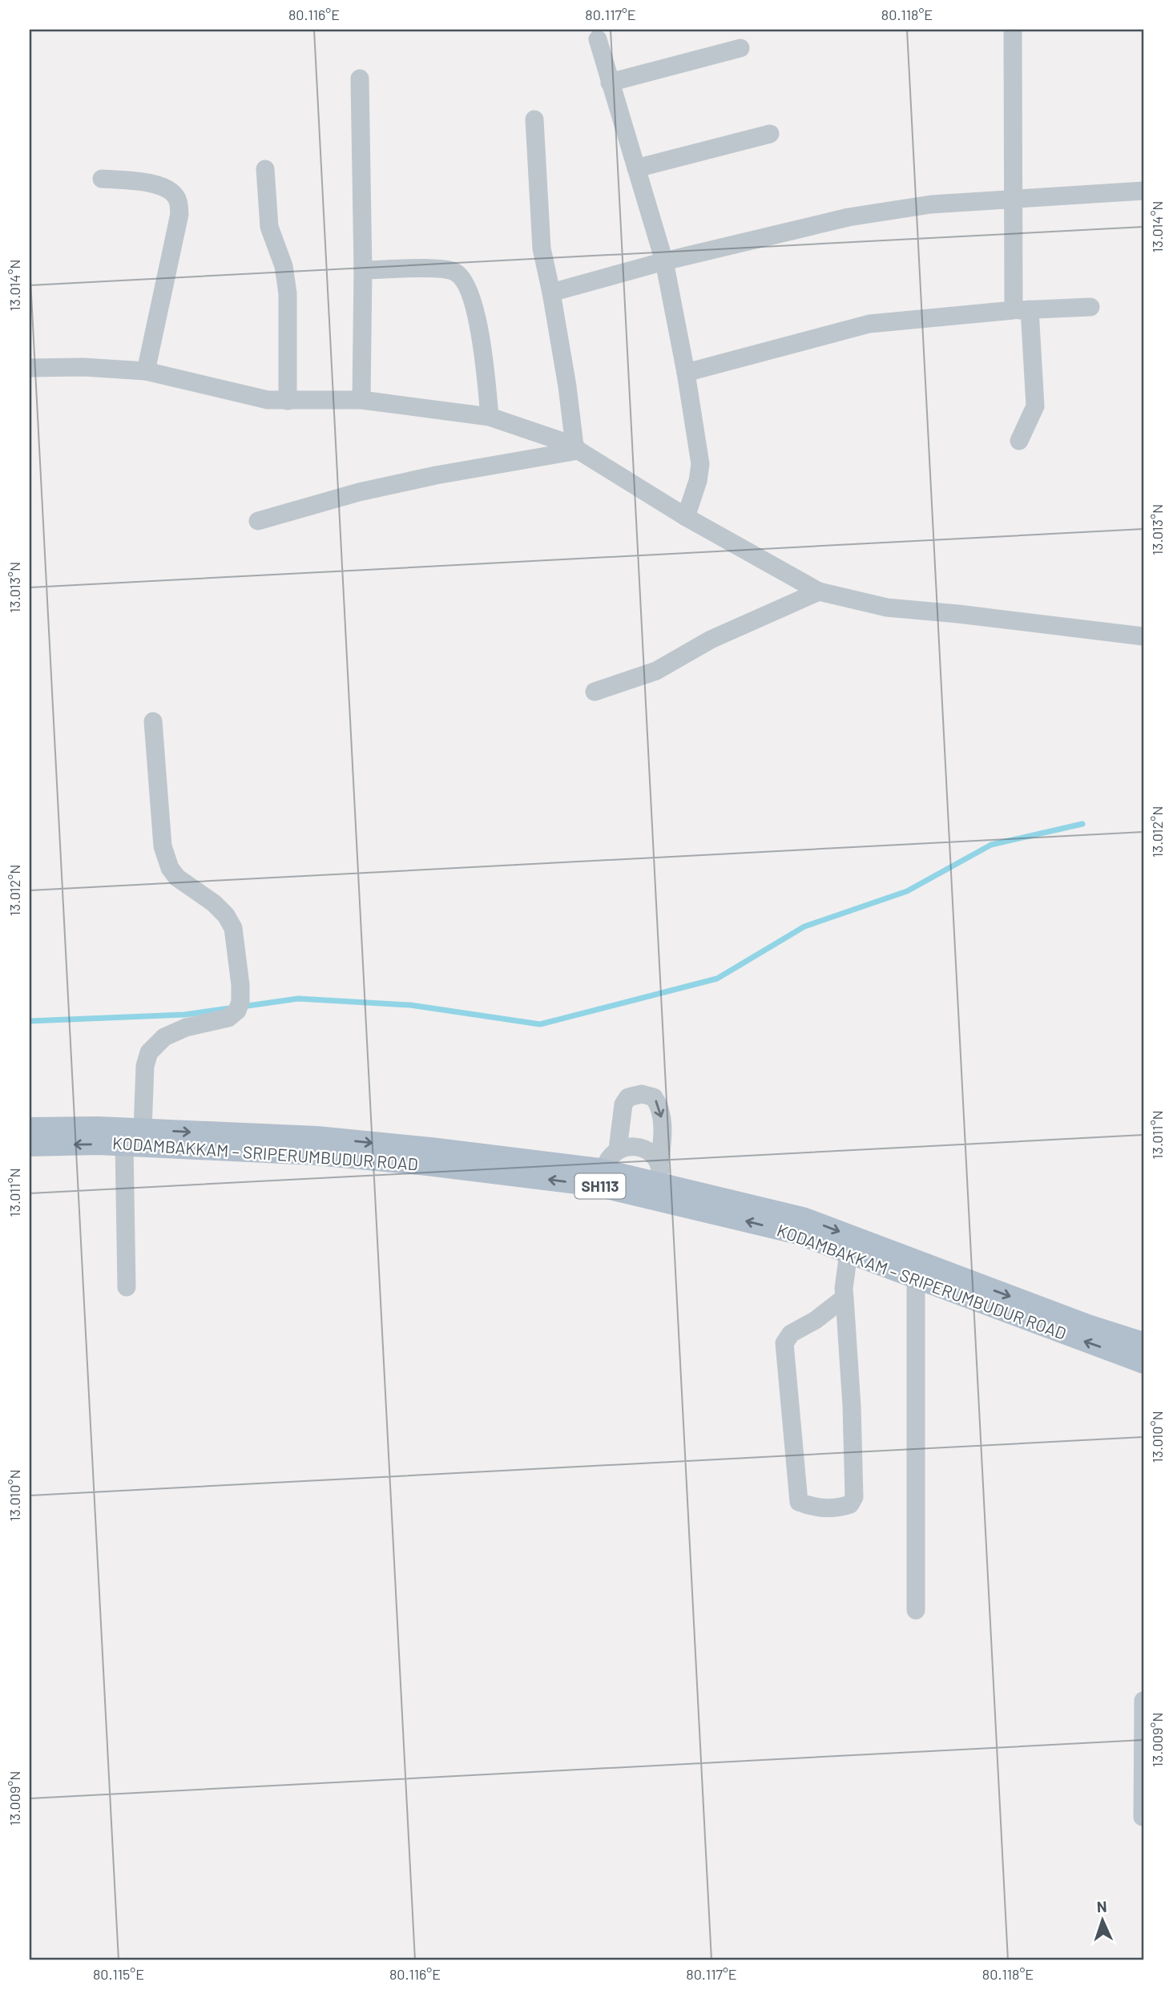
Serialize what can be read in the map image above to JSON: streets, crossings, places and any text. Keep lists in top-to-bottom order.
{
  "streets": {
    "main road": ["KODAMBAKKAM – SRIPERUMBUDUR ROAD", "SH113"]
  },
  "north": "top",
  "coordinates": [
    "80.116°E",
    "80.117°E",
    "80.118°E",
    "13.014°N",
    "13.013°N",
    "13.012°N",
    "13.011°N",
    "13.010°N",
    "13.009°N",
    "80.115°E"
  ]
}
